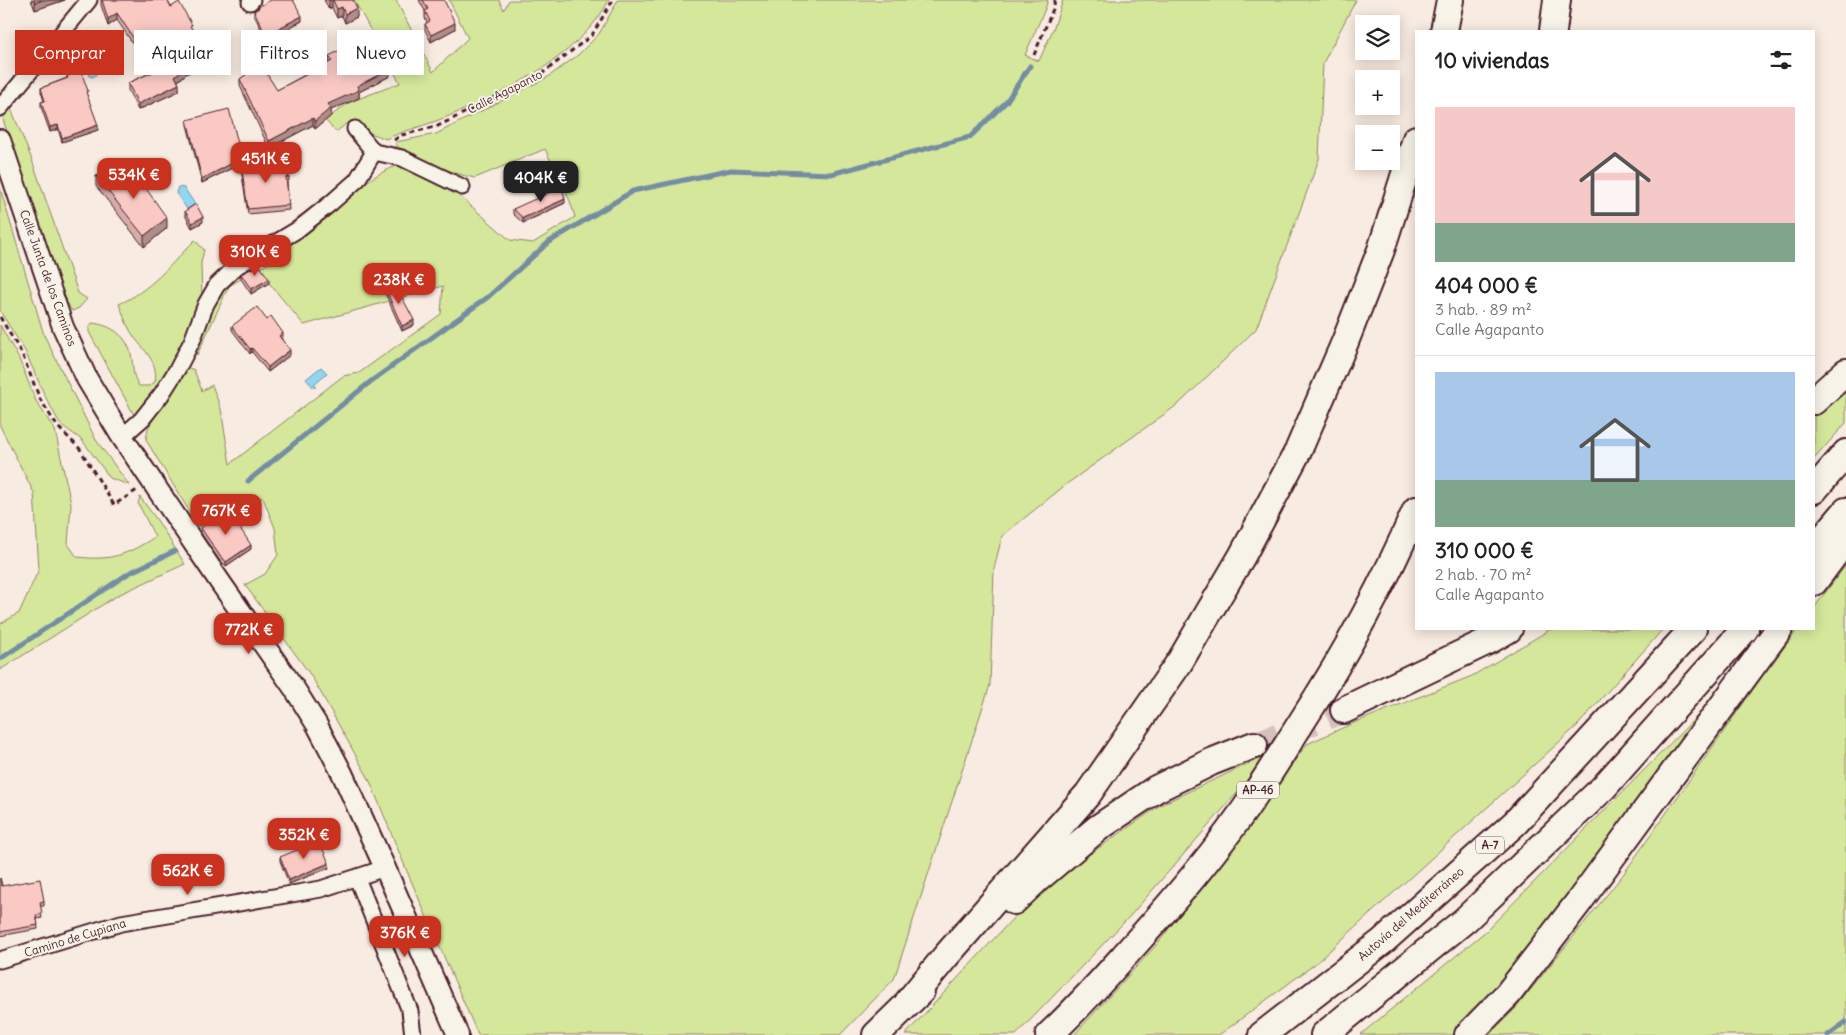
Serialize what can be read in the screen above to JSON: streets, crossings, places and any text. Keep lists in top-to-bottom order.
{
  "streets": {
    "highway": ["AP-46", "A-7", "Autovía del Mediterráneo"],
    "main road": ["Calle Junta de los Caminos"],
    "street": ["Camino de Cupiana"],
    "path": ["Calle Agapanto"]
  },
  "crossings": [
    ["Calle Junta de los Caminos", "Camino de Cupiana"]
  ],
  "page": {
    "map_buttons": ["+", "−"],
    "chip": [
      "Comprar",
      "Alquilar",
      "Filtros",
      "Nuevo"
    ],
    "heading": "10 viviendas",
    "list": [
      {
        "name": "404 000 €",
        "note": "3 hab. · 89 m² · Calle Agapanto"
      },
      {
        "name": "310 000 €",
        "note": "2 hab. · 70 m² · Calle Agapanto"
      }
    ],
    "price": [
      "451K €",
      "534K €",
      "404K €",
      "310K €",
      "238K €",
      "767K €",
      "772K €",
      "352K €",
      "562K €",
      "376K €"
    ]
  }
}
